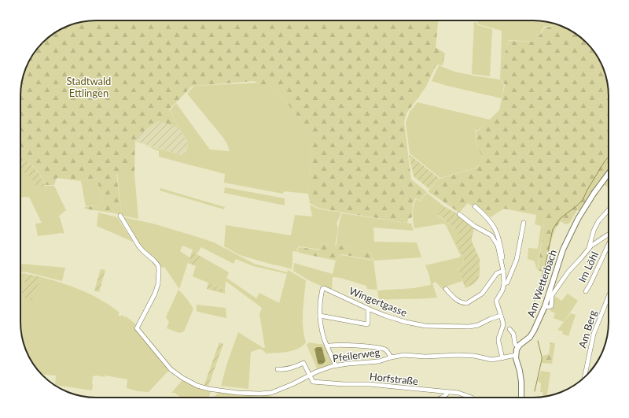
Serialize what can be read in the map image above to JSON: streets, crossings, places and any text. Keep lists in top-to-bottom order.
{
  "streets": {
    "main road": ["Am Wetterbach"],
    "street": [
      "Im Löhl",
      "Wingertgasse",
      "Am Berg",
      "Pfeilerweg",
      "Horfstraße"
    ]
  },
  "crossings": [
    ["Pfeilerweg", "Horfstraße"]
  ],
  "parks": ["Stadtwald Ettlingen"]
}
